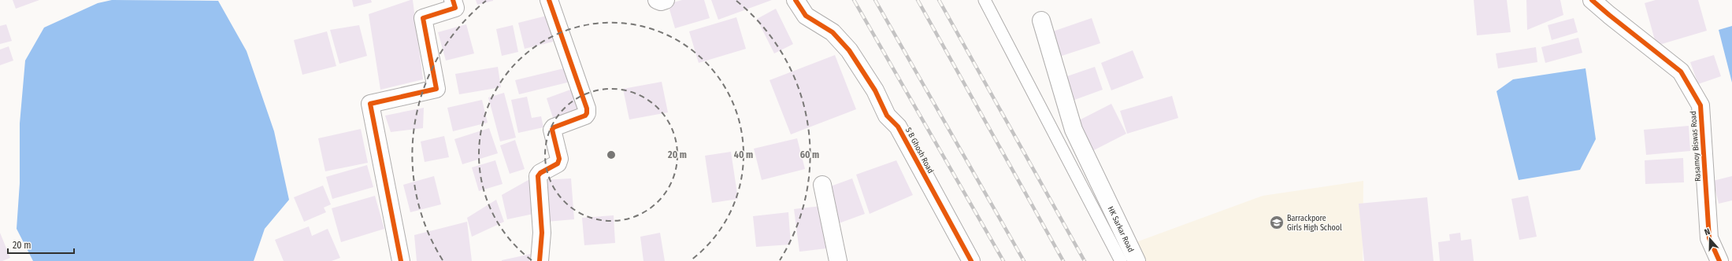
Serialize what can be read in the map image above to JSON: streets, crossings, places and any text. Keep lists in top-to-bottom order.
{
  "streets": {
    "street": ["Rasamoy Biswas Road", "S B Ghosh Road", "HK Sarkar Road"]
  },
  "places": {
    "school or university": ["Barrackpore Girls High School"]
  },
  "scale_bar": "20 m",
  "north": "top",
  "rings": ["20 m", "40 m", "60 m"]
}
